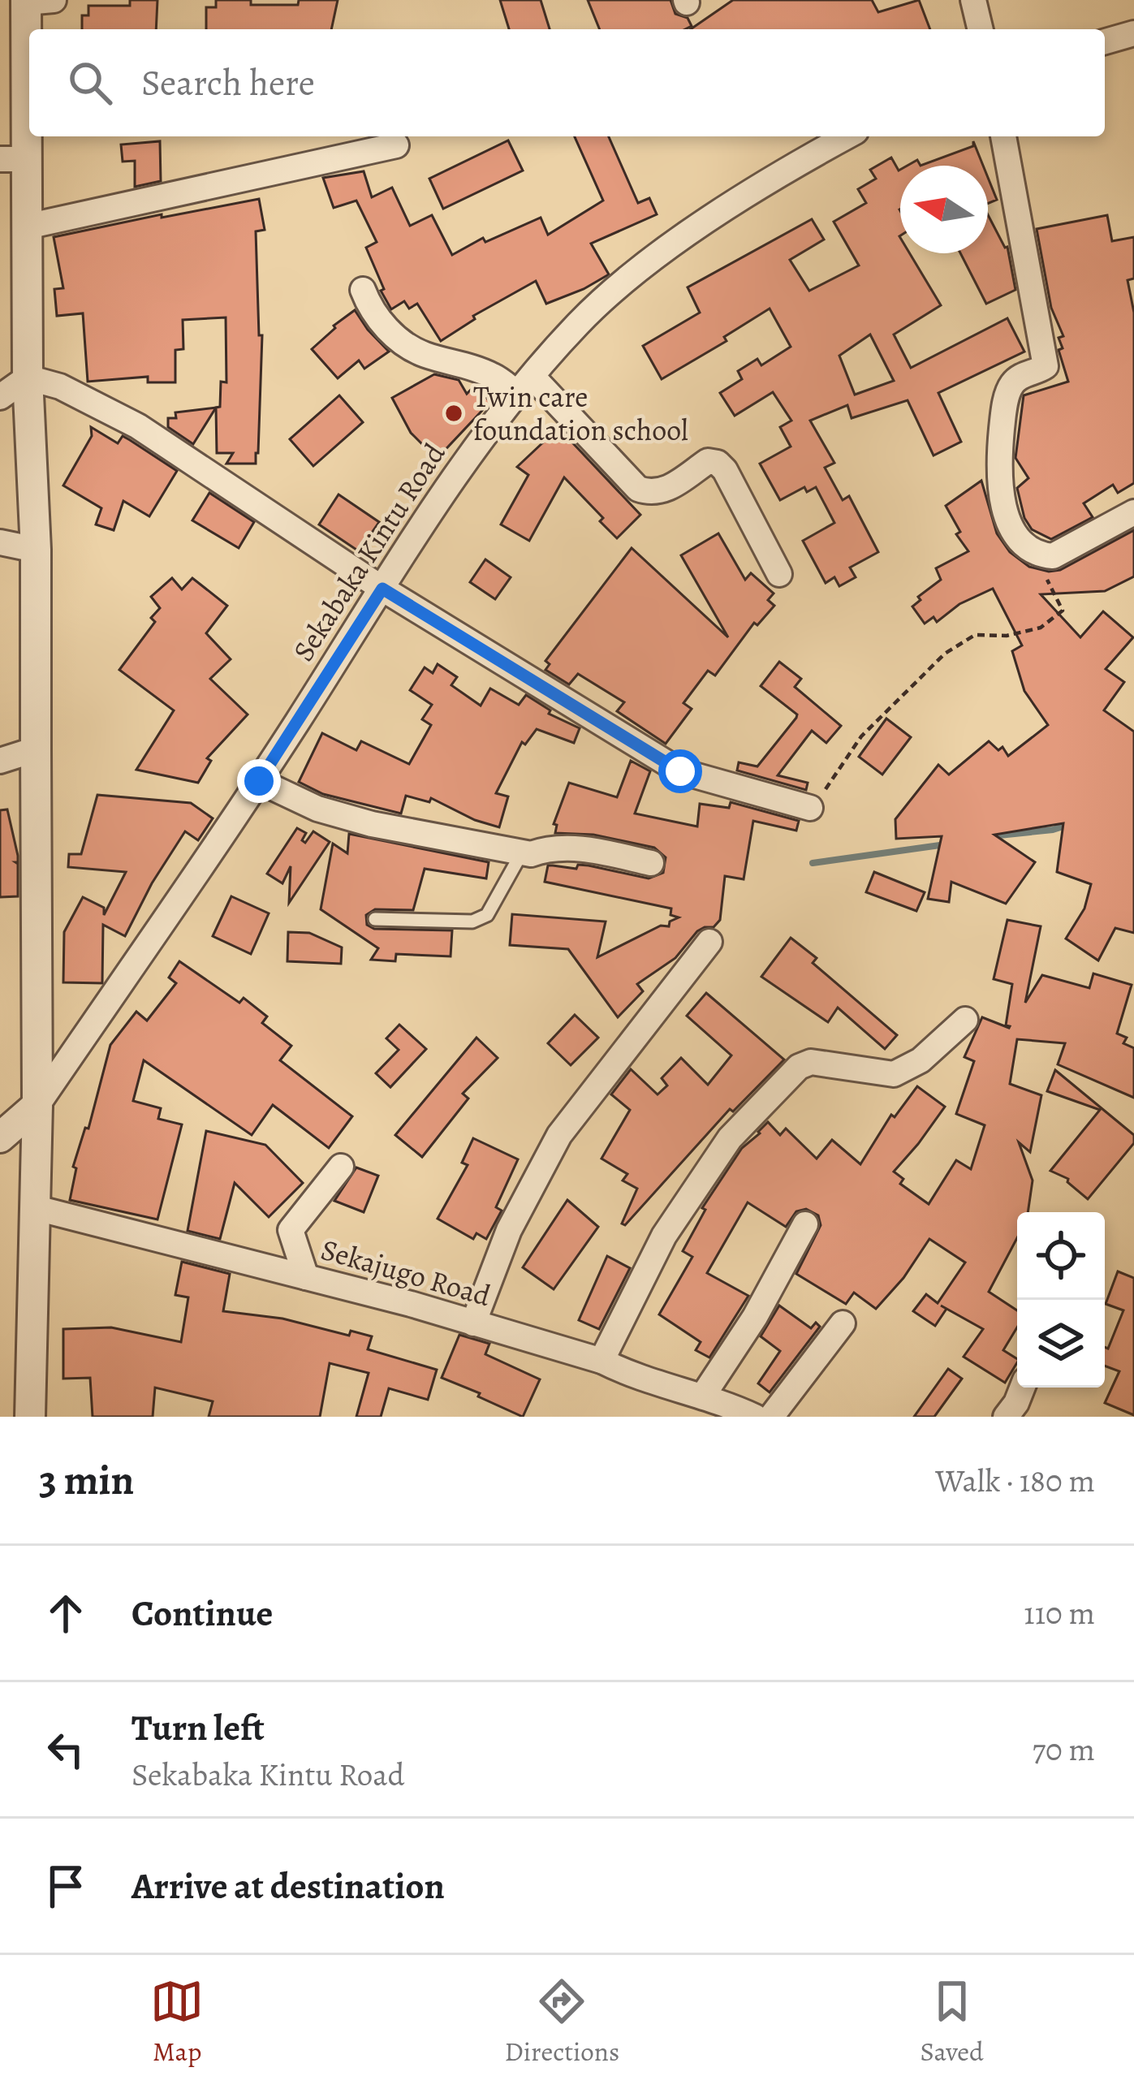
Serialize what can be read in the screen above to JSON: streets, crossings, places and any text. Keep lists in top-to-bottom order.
{
  "streets": {
    "street": ["Sekabaka Kintu Road", "Sekajugo Road"]
  },
  "places": ["Twin care foundation school"],
  "north": "left",
  "page": {
    "search": "Search here",
    "heading": ["3 min", "Walk · 180 m"],
    "list": [
      ["Continue", "110 m"],
      ["Turn left", "Sekabaka Kintu Road", "70 m"],
      "Arrive at destination"
    ],
    "nav": ["Map", "Directions", "Saved"]
  }
}
